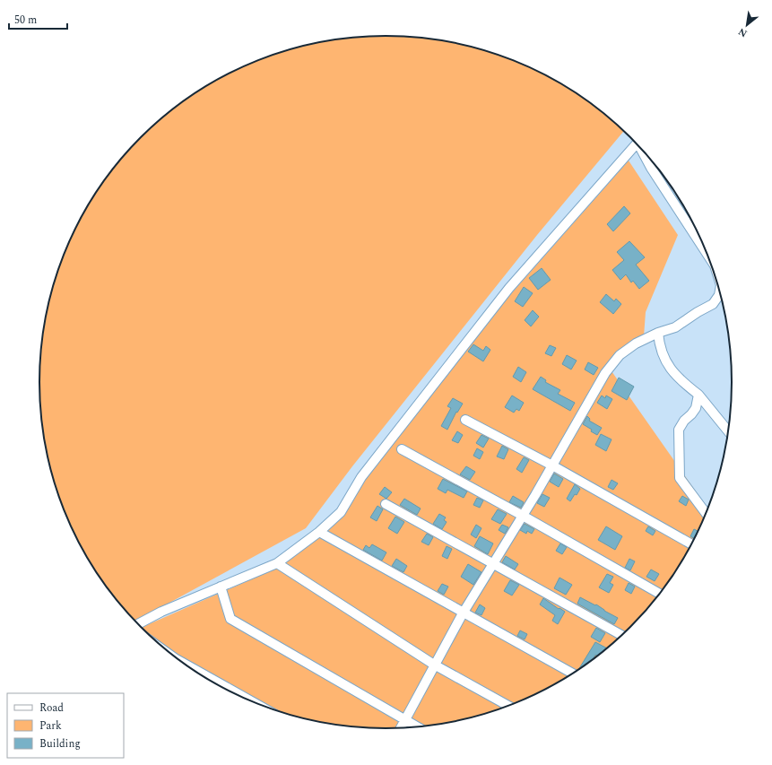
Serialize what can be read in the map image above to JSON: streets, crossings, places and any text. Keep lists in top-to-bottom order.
{
  "legend": ["Road", "Park", "Building"],
  "scale_bar": "50 m",
  "north": "bottom left"
}
